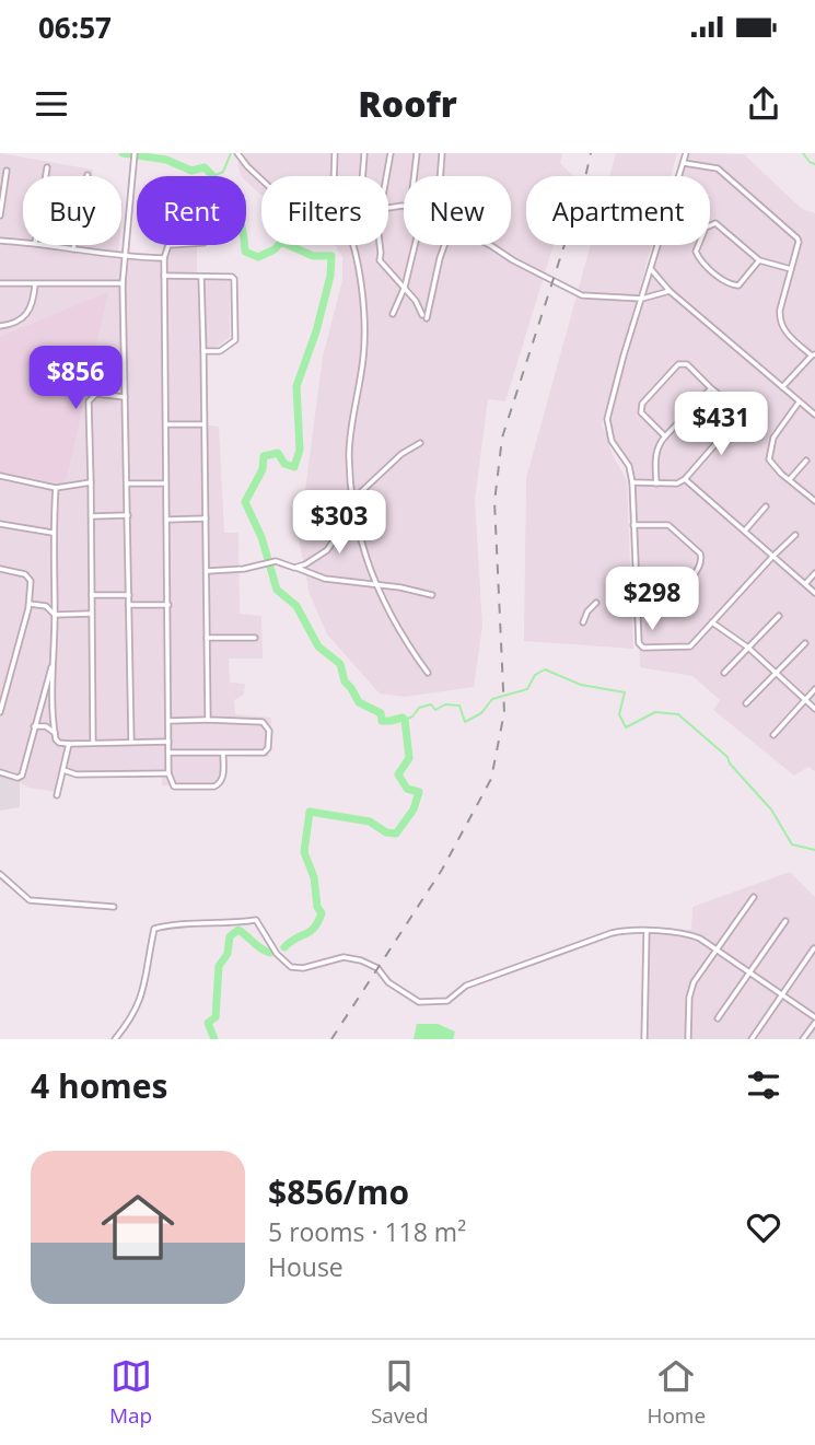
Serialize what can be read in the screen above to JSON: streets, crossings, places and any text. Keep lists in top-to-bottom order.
{
  "page": {
    "status": "06:57",
    "header": "Roofr",
    "chip": [
      "Buy",
      "Rent",
      "Filters",
      "New",
      "Apartment"
    ],
    "price": [
      "$856",
      "$431",
      "$303",
      "$298"
    ],
    "heading": "4 homes",
    "list": [
      {
        "name": "$856/mo",
        "note": "5 rooms · 118 m² · House"
      }
    ],
    "tabs": ["Map", "Saved", "Home"]
  }
}
